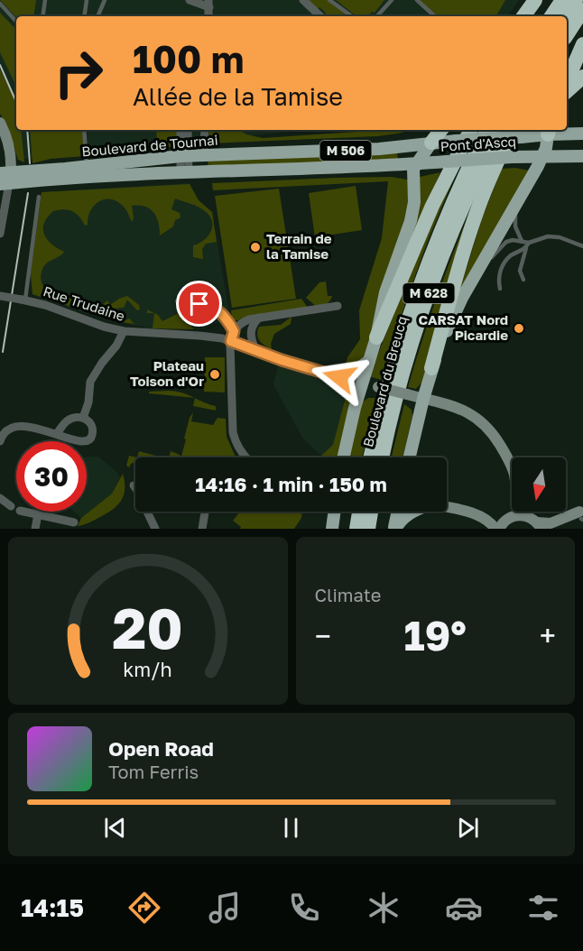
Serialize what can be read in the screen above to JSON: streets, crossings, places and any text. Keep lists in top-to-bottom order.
{
  "streets": {
    "highway": ["M 628", "Boulevard du Breucq"],
    "main road": ["Pont d'Ascq", "Boulevard de Tournai", "M 506"],
    "street": ["Rue Trudaine"]
  },
  "crossings": [
    ["Pont d'Ascq", "Boulevard de Tournai"],
    ["Pont d'Ascq", "M 506"],
    ["Pont d'Ascq", "M 628"],
    ["M 628", "Rue Trudaine"]
  ],
  "places": ["Terrain de la Tamise", "CARSAT Nord Picardie", "Plateau Toison d'Or"],
  "north": "bottom",
  "page": {
    "turn": ["100 m", "Allée de la Tamise"],
    "limit": "30",
    "trip": "14:16 · 1 min · 150 m",
    "tile": "Climate",
    "heat": ["−", "19°", "+"],
    "song": ["Open Road", "Tom Ferris"],
    "tabs": "14:15",
    "gauge": ["20", "km/h"]
  }
}
